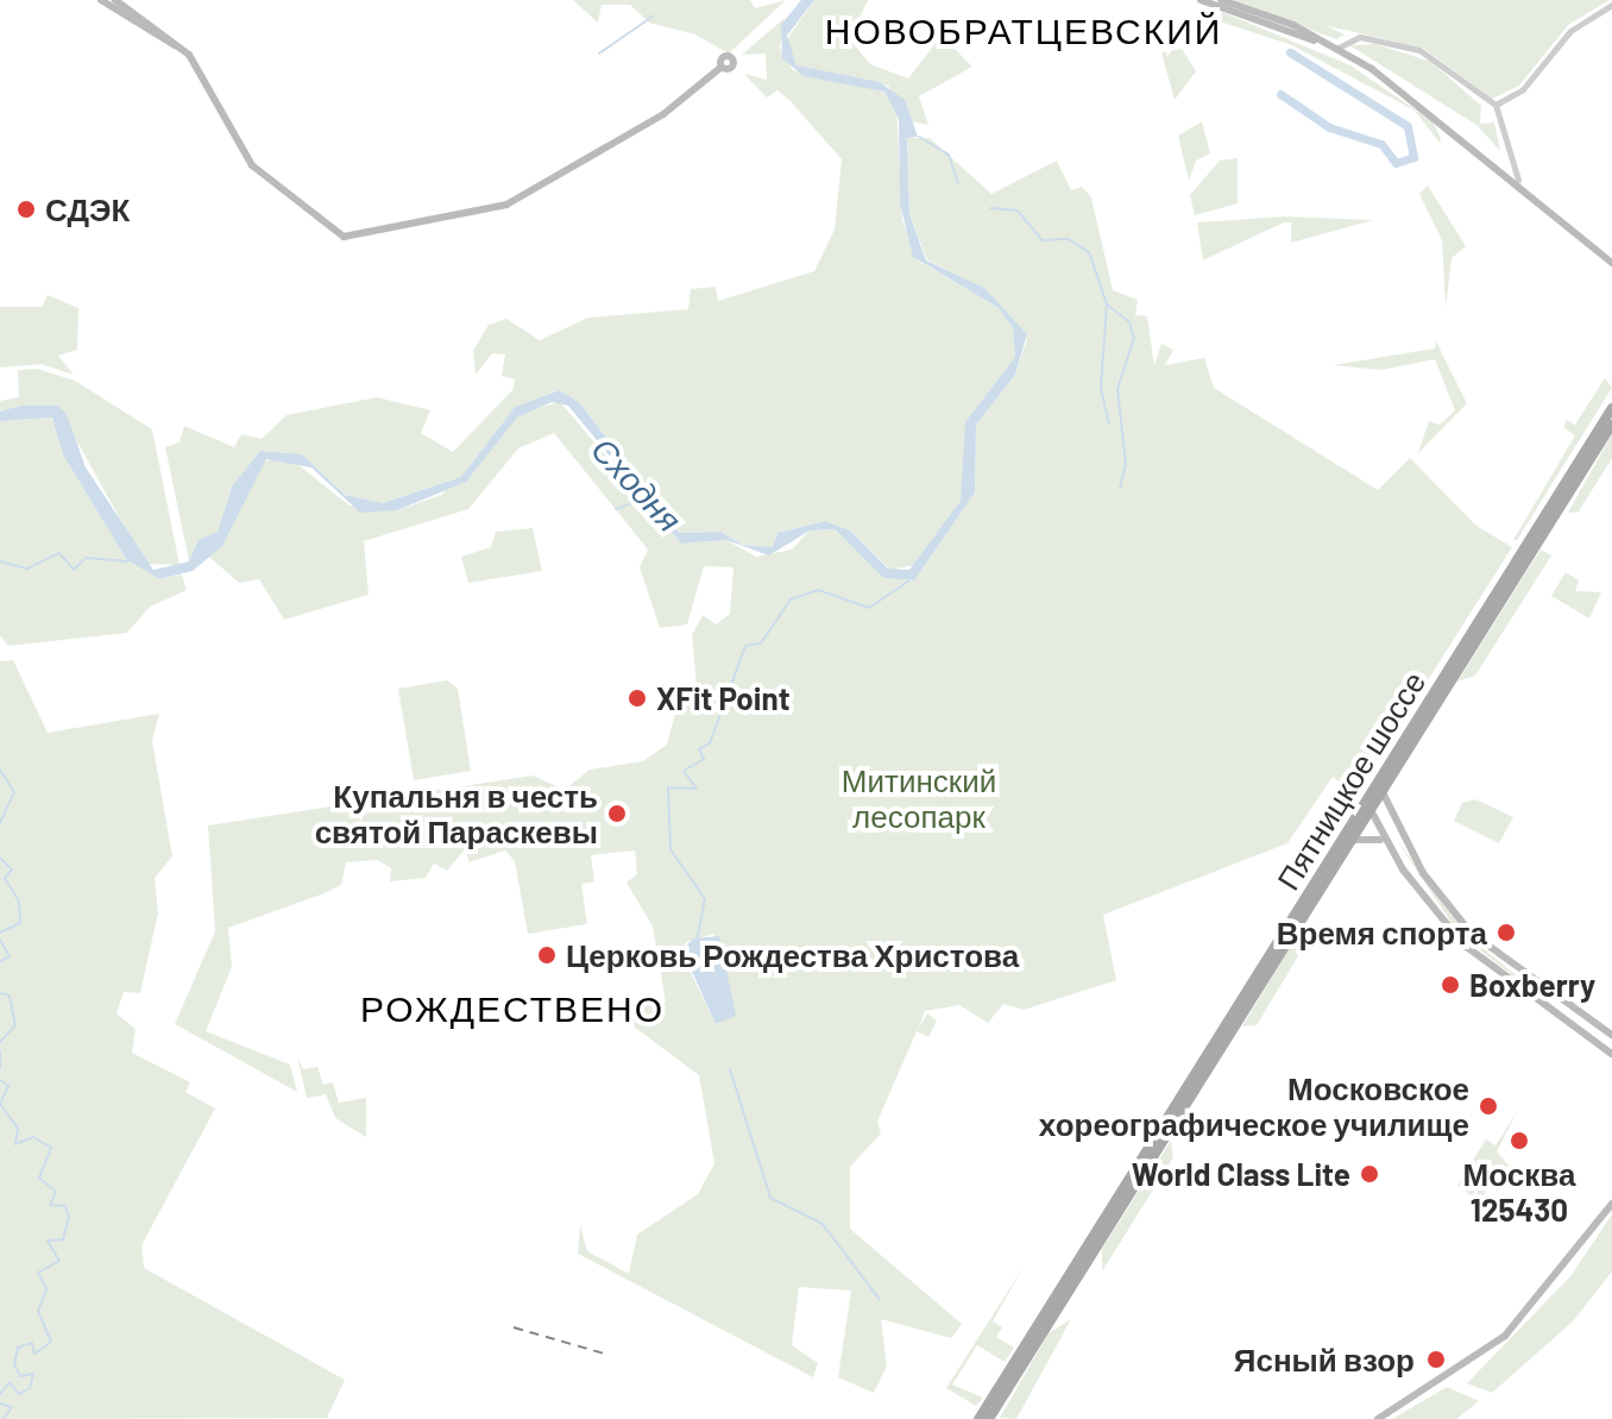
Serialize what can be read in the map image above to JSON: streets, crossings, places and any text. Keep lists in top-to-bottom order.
{
  "streets": {
    "main road": ["Пятницкое шоссе"]
  },
  "districts": ["НОВОБРАТЦЕВСКИЙ", "РОЖДЕСТВЕНО"],
  "water": ["Сходня"],
  "parks": ["Митинский лесопарк"],
  "places": [
    "СДЭК",
    "XFit Point",
    "Купальня в честь святой Параскевы",
    "Время спорта",
    "Церковь Рождества Христова",
    "Boxberry",
    "Московское хореографическое училище",
    "Москва 125430",
    "World Class Lite",
    "Ясный взор"
  ]
}
